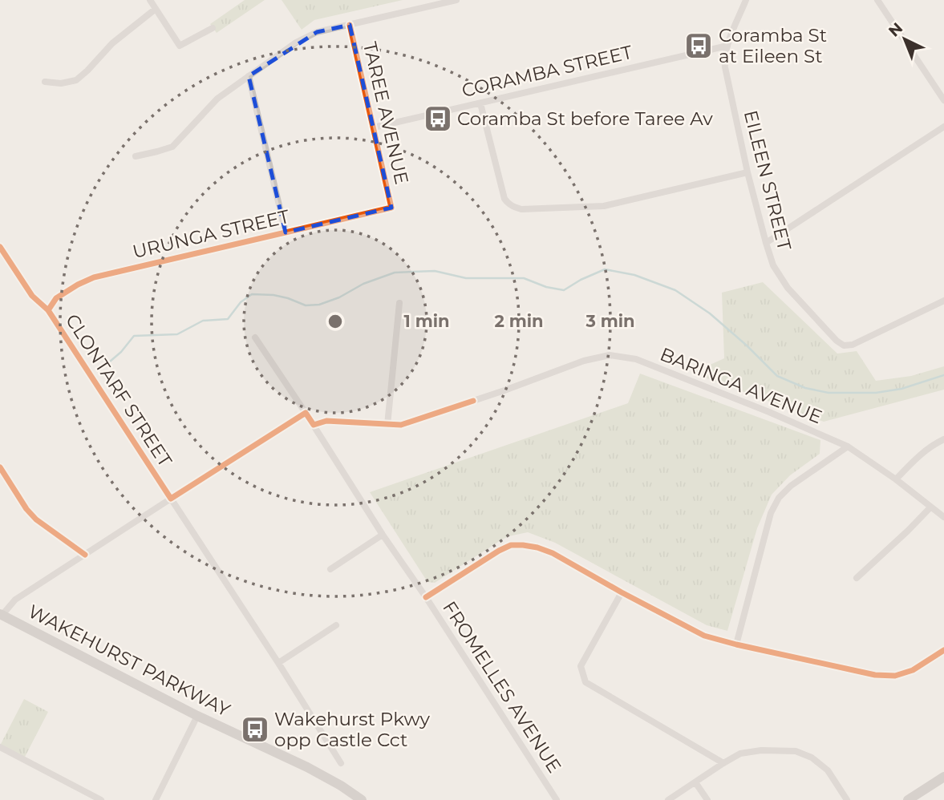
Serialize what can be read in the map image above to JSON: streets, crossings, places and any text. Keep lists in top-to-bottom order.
{
  "streets": {
    "main road": ["WAKEHURST PARKWAY"],
    "street": [
      "CORAMBA STREET",
      "TAREE AVENUE",
      "EILEEN STREET",
      "URUNGA STREET",
      "BARINGA AVENUE",
      "CLONTARF STREET",
      "FROMELLES AVENUE"
    ]
  },
  "crossings": [
    ["CORAMBA STREET", "TAREE AVENUE"],
    ["CORAMBA STREET", "EILEEN STREET"],
    ["TAREE AVENUE", "URUNGA STREET"],
    ["URUNGA STREET", "CLONTARF STREET"],
    ["BARINGA AVENUE", "FROMELLES AVENUE"]
  ],
  "places": {
    "bus stop": ["Coramba St at Eileen St", "Coramba St before Taree Av", "Wakehurst Pkwy opp Castle Cct"]
  },
  "north": "top left",
  "rings": ["1 min", "2 min", "3 min"]
}
